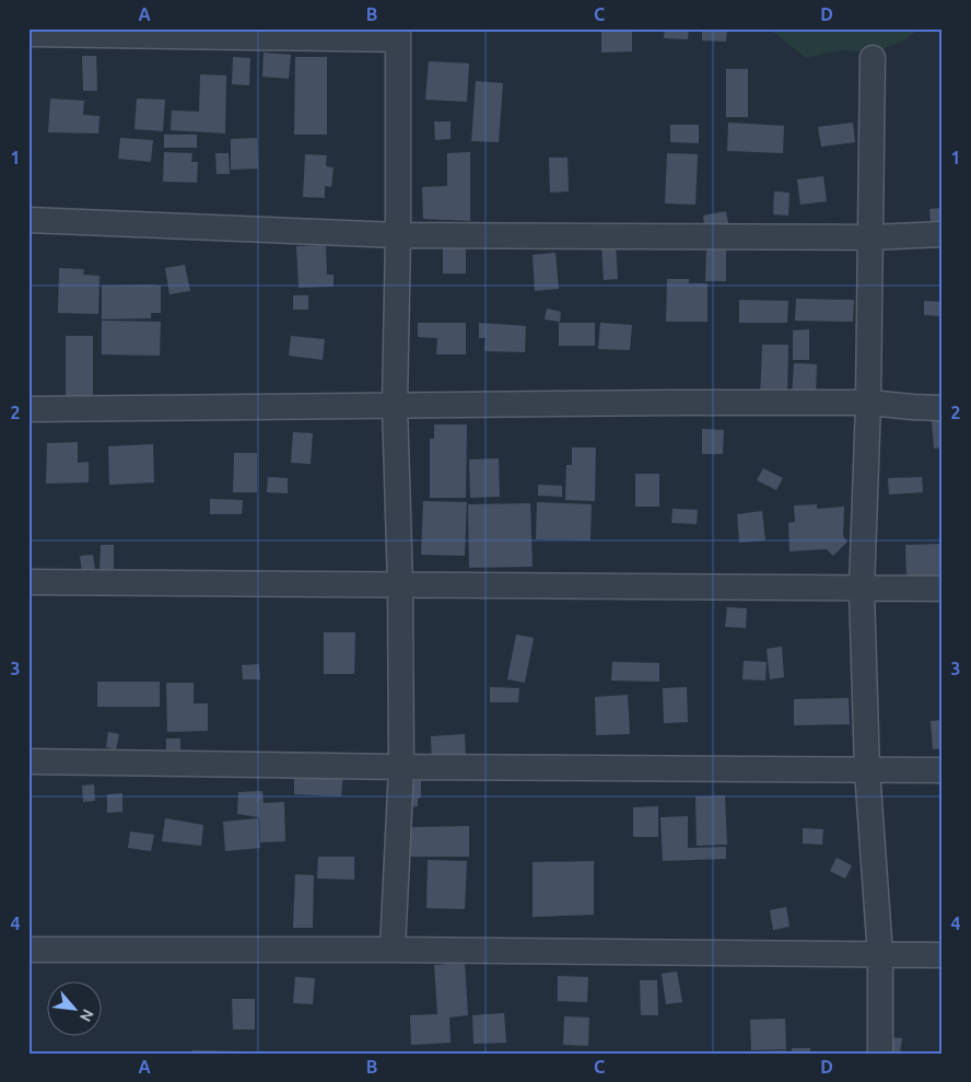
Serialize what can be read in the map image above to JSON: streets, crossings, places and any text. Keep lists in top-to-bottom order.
{
  "north": "bottom right",
  "grid": {
    "columns": [
      "A",
      "B",
      "C",
      "D"
    ],
    "rows": [
      "1",
      "2",
      "3",
      "4"
    ]
  }
}
